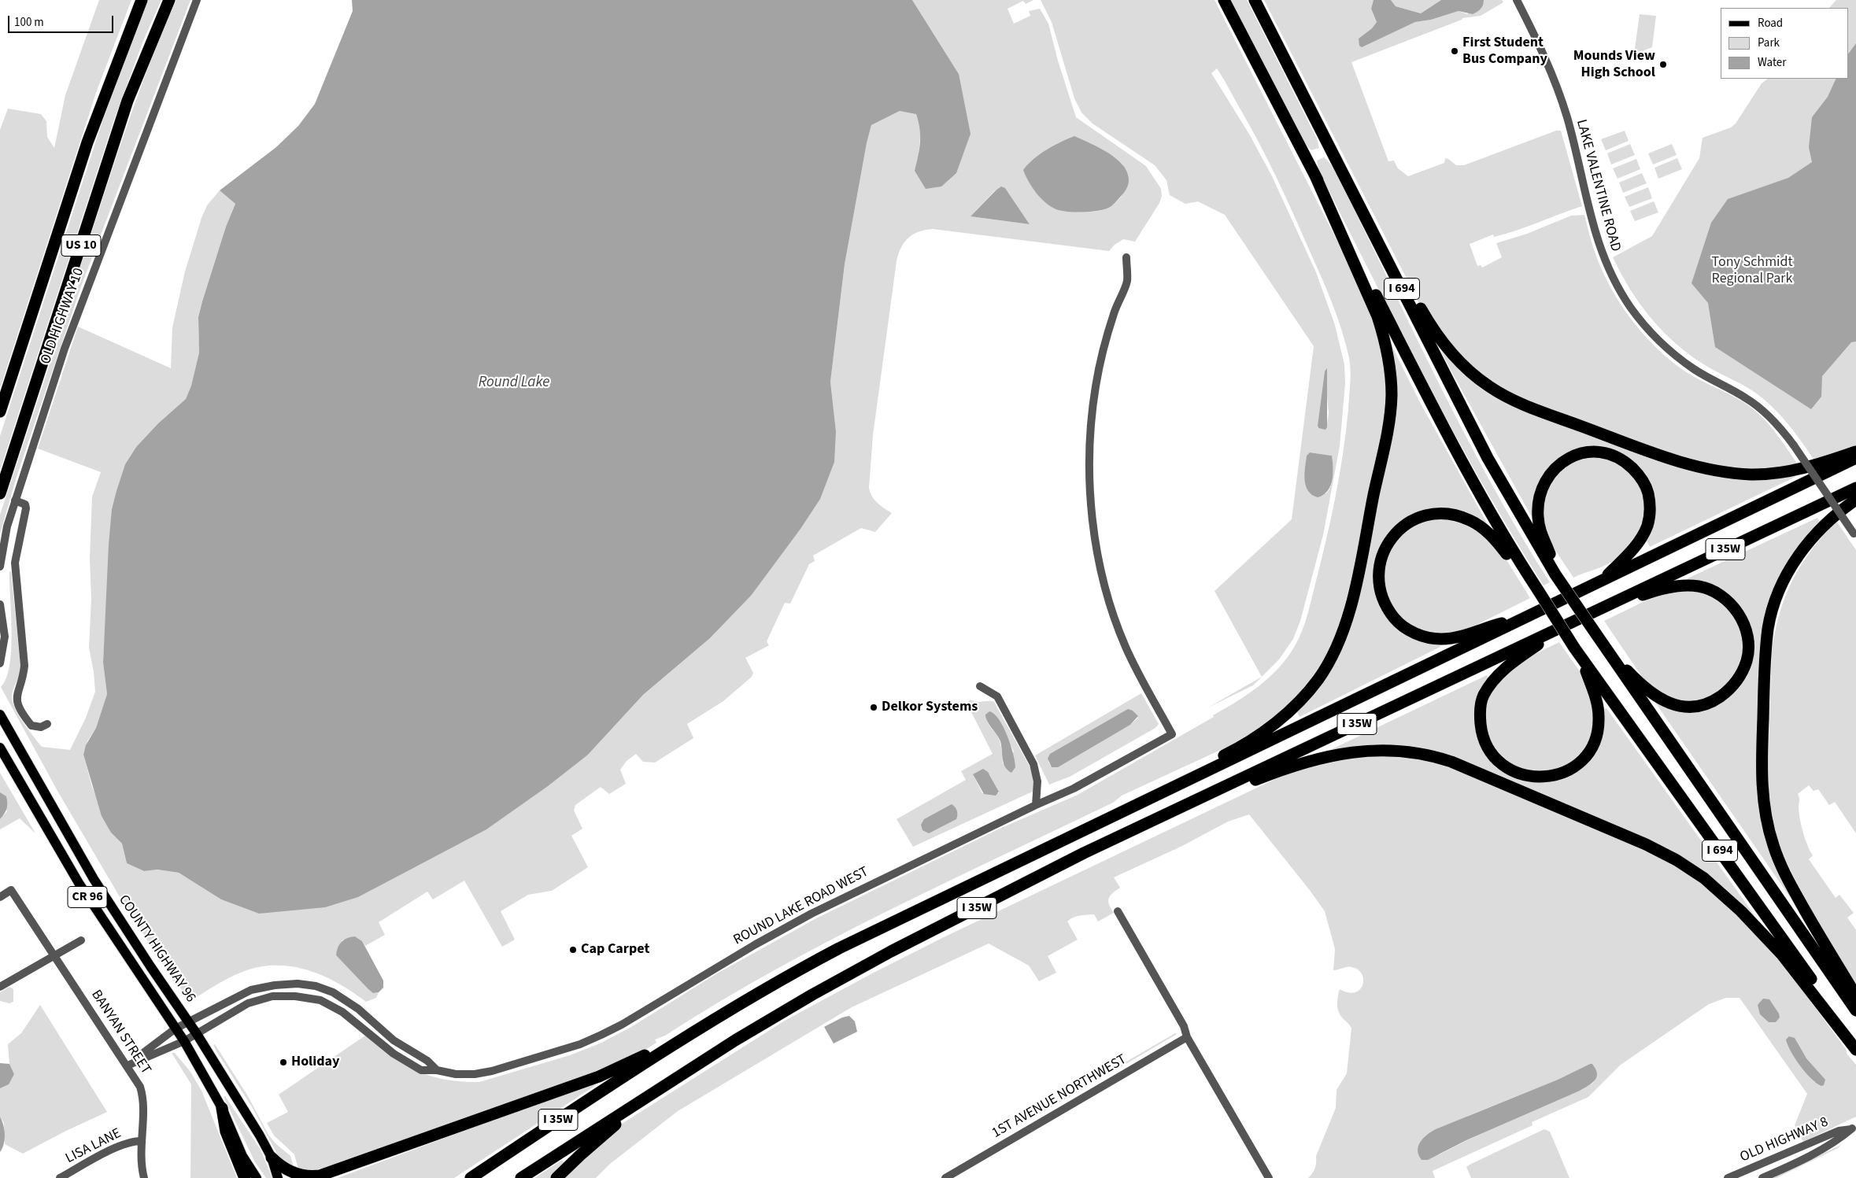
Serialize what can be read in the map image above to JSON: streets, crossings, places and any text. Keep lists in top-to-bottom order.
{
  "streets": {
    "highway": ["US 10", "I 694", "I 35W"],
    "main road": ["CR 96", "COUNTY HIGHWAY 96"],
    "street": [
      "LAKE VALENTINE ROAD",
      "OLD HIGHWAY 10",
      "ROUND LAKE ROAD WEST",
      "BANYAN STREET",
      "1ST AVENUE NORTHWEST",
      "OLD HIGHWAY 8",
      "LISA LANE"
    ]
  },
  "crossings": [
    ["ROUND LAKE ROAD WEST", "COUNTY HIGHWAY 96"],
    ["ROUND LAKE ROAD WEST", "BANYAN STREET"],
    ["BANYAN STREET", "LISA LANE"]
  ],
  "water": ["Round Lake"],
  "parks": ["Tony Schmidt Regional Park"],
  "places": [
    "First Student Bus Company",
    "Mounds View High School",
    "Delkor Systems",
    "Cap Carpet",
    "Holiday"
  ],
  "legend": ["Road", "Park", "Water"],
  "scale_bar": "100 m"
}
